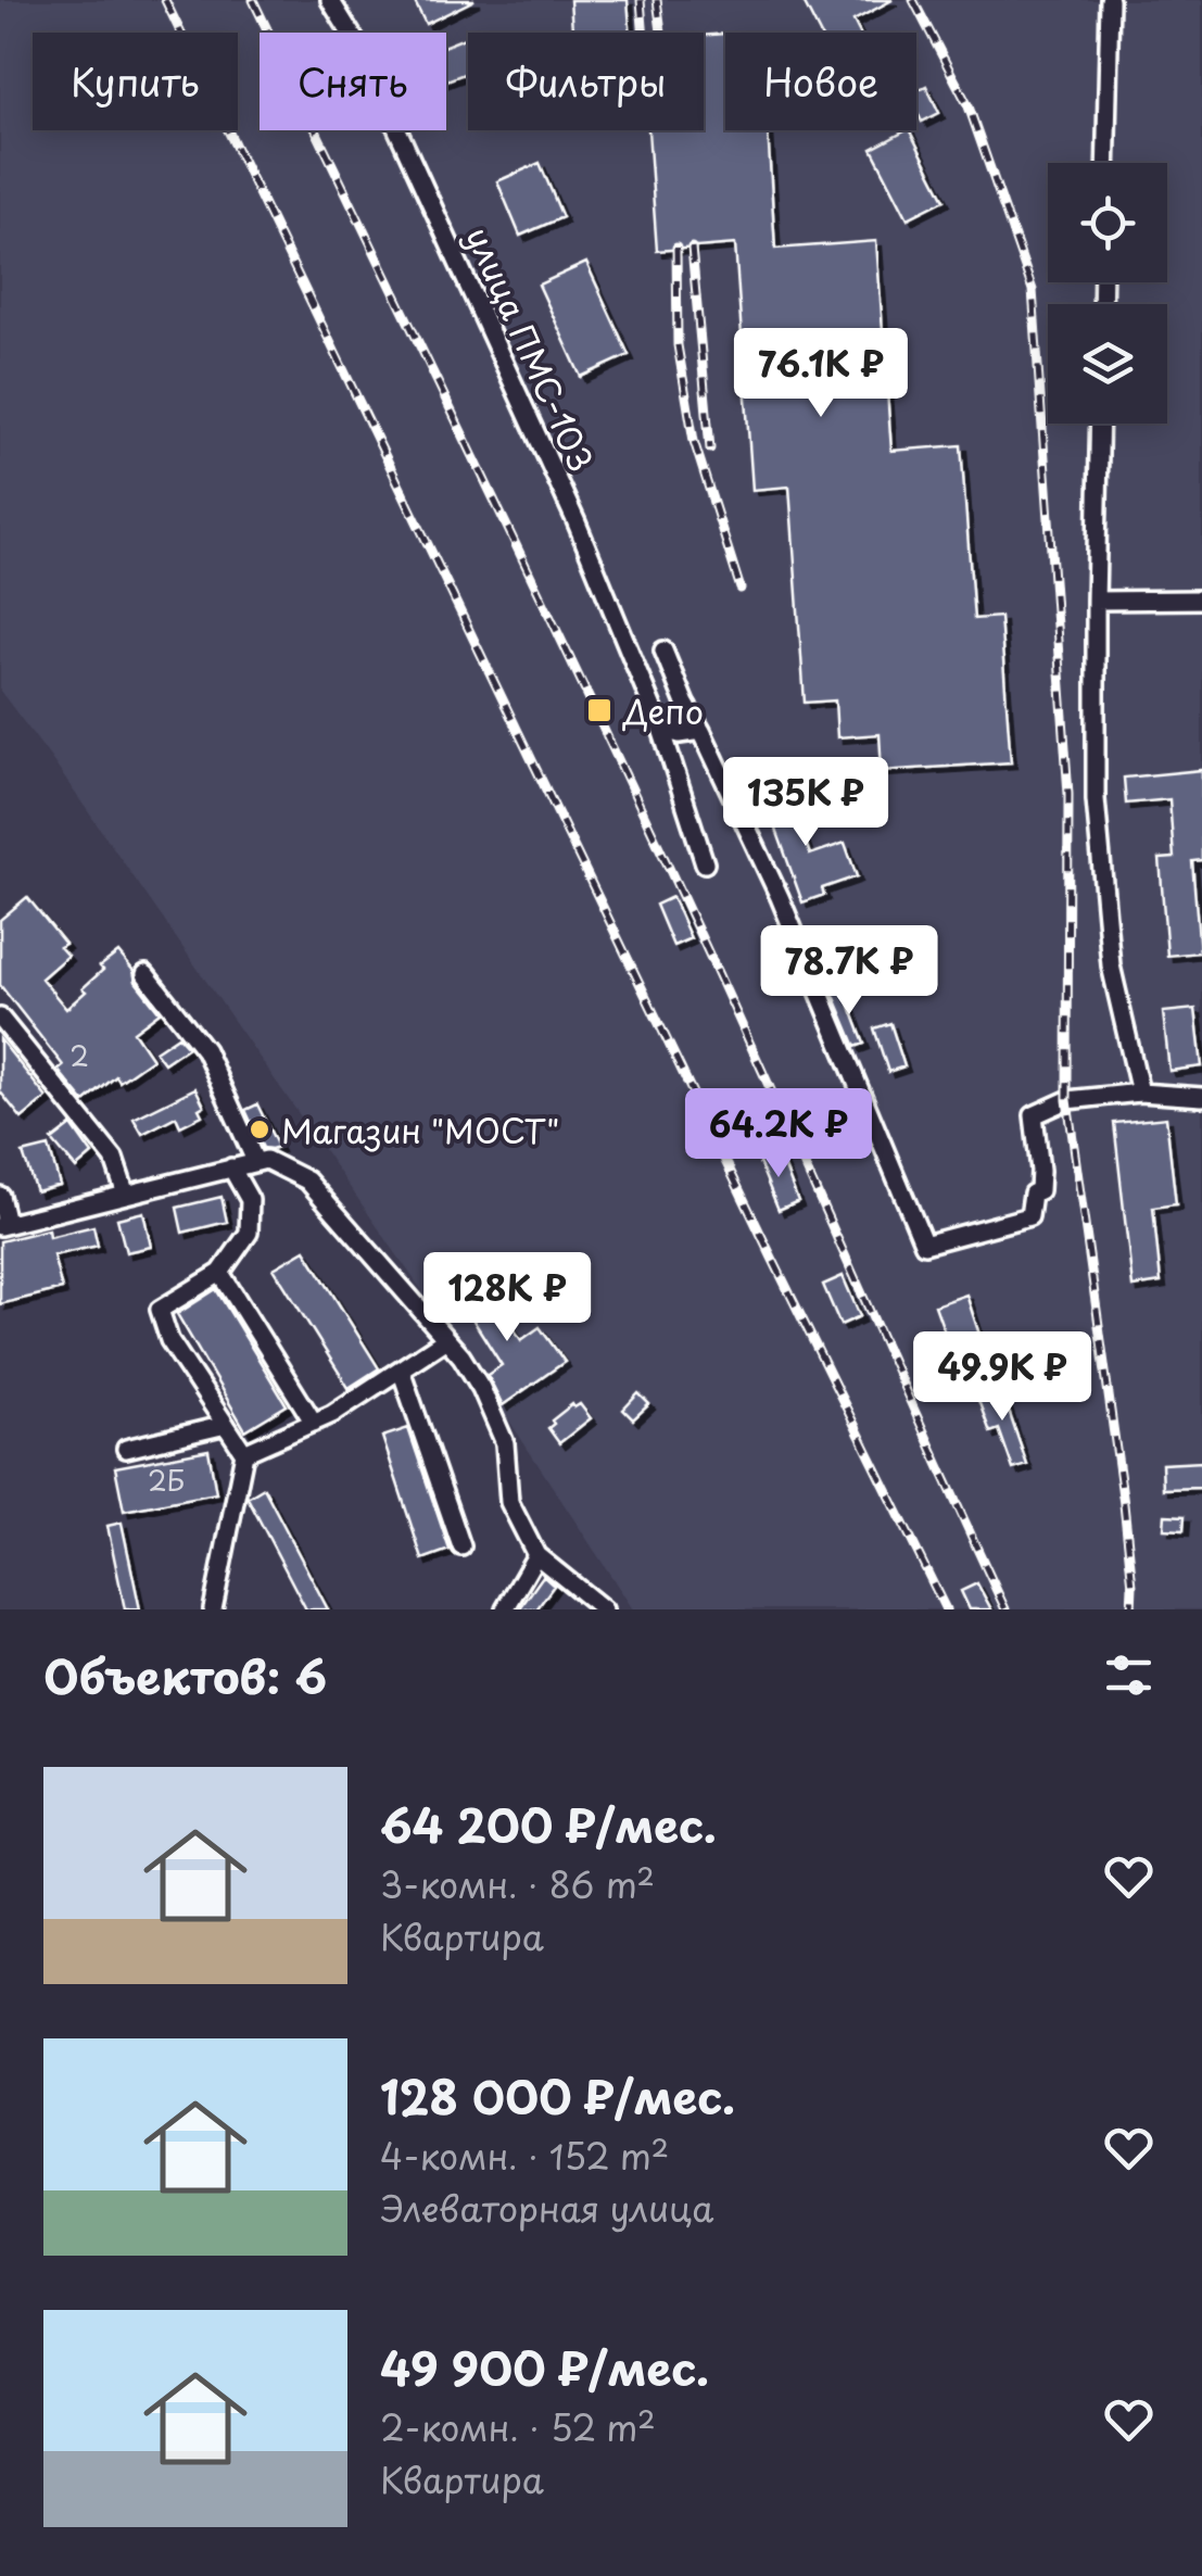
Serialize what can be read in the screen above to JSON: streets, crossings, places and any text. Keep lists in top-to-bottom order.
{
  "streets": {
    "street": ["улица ПМС-103"]
  },
  "places": {
    "transit": ["Депо"],
    "other": ["Магазин \"МОСТ\""]
  },
  "house_numbers": ["2", "2Б"],
  "page": {
    "chip": [
      "Купить",
      "Снять",
      "Фильтры",
      "Новое"
    ],
    "price": [
      "76.1K ₽",
      "135K ₽",
      "78.7K ₽",
      "64.2K ₽",
      "128K ₽",
      "49.9K ₽"
    ],
    "heading": "Объектов: 6",
    "list": [
      {
        "name": "64 200 ₽/мес.",
        "note": "3-комн. · 86 m² · Квартира"
      },
      {
        "name": "128 000 ₽/мес.",
        "note": "4-комн. · 152 m² · Элеваторная улица"
      },
      {
        "name": "49 900 ₽/мес.",
        "note": "2-комн. · 52 m² · Квартира"
      }
    ]
  }
}
